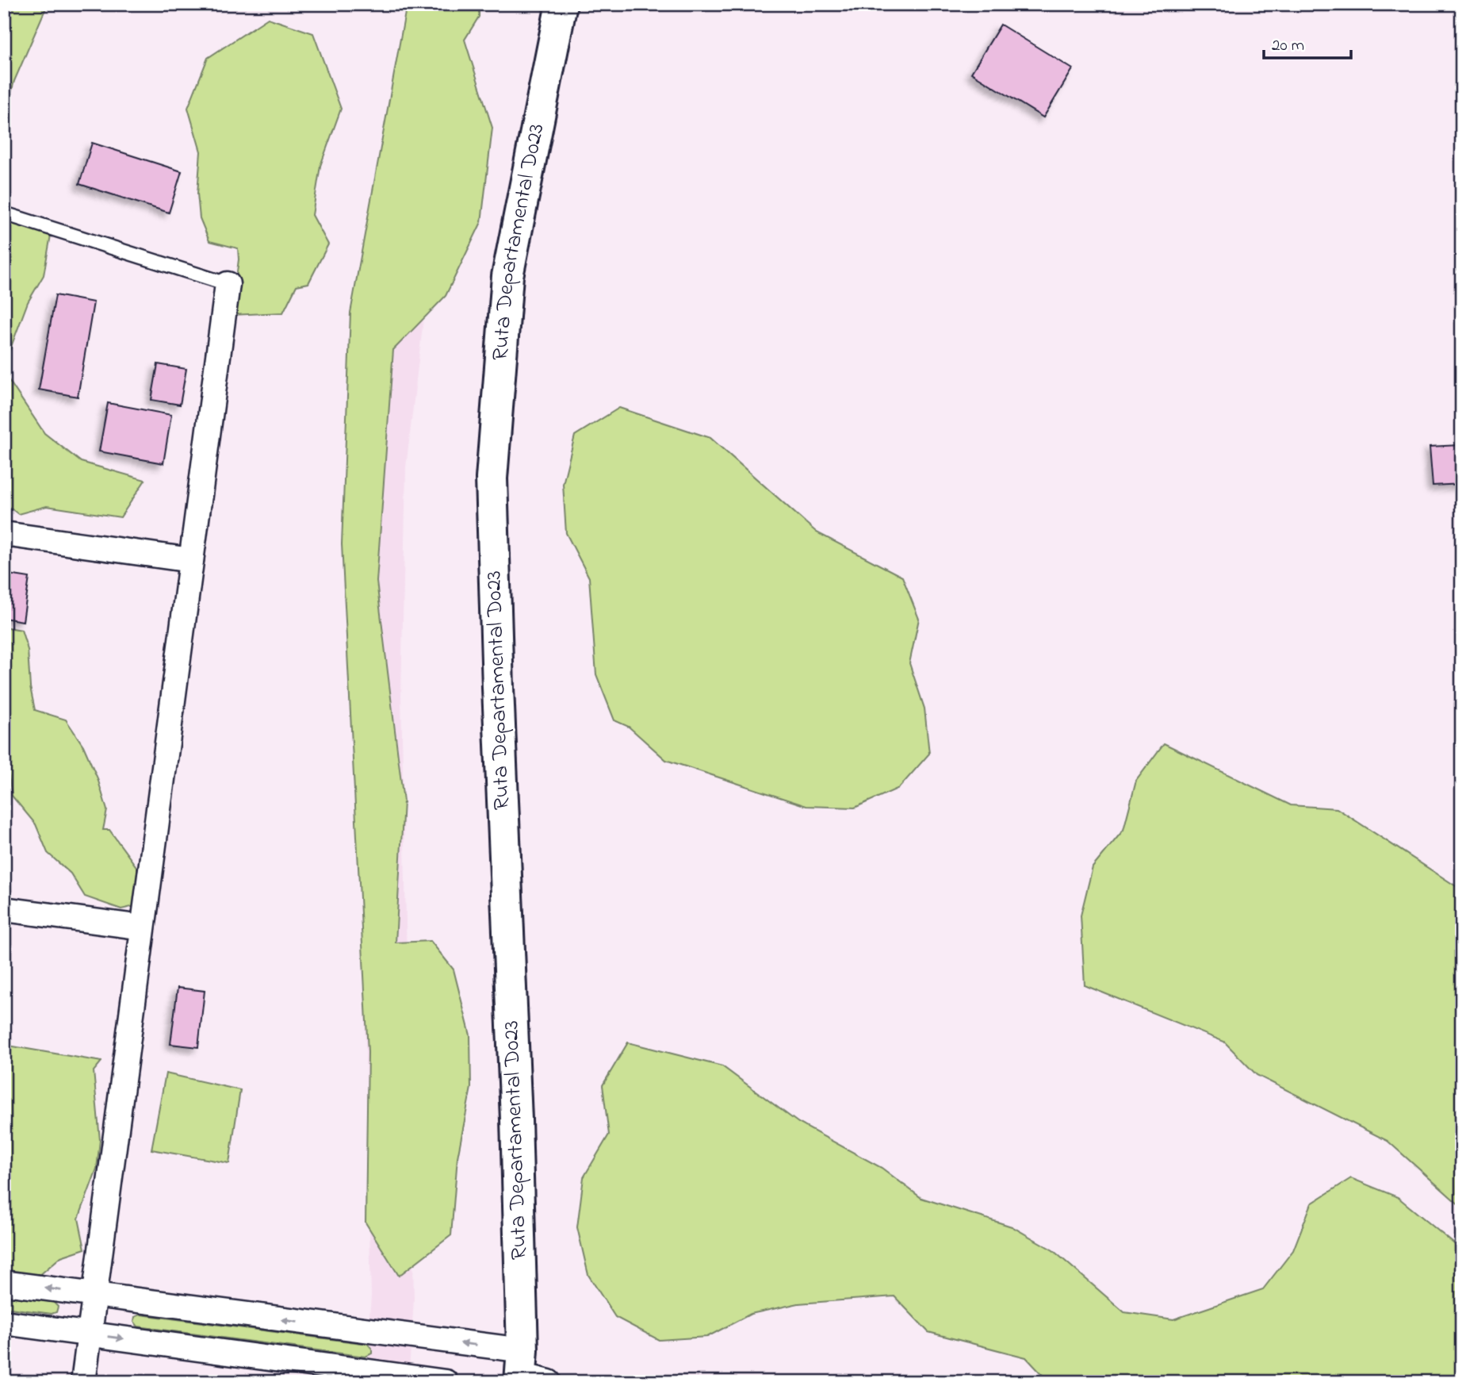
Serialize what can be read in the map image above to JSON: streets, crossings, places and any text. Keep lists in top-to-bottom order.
{
  "streets": {
    "main road": ["Ruta Departamental D023"]
  },
  "scale_bar": "20 m"
}
